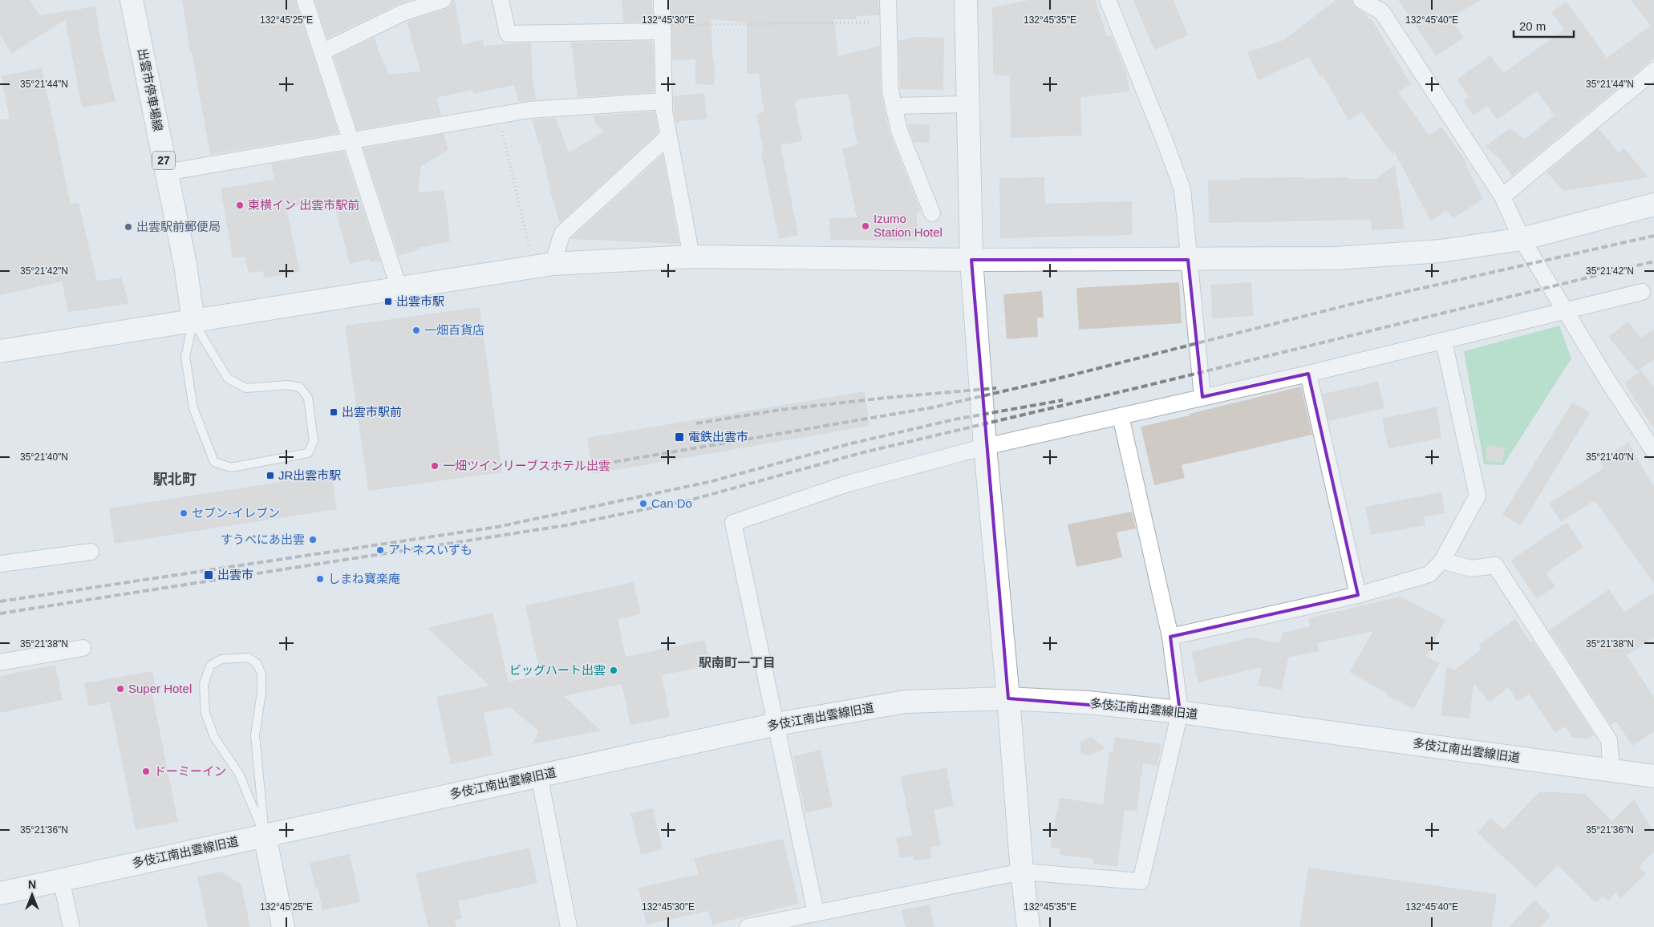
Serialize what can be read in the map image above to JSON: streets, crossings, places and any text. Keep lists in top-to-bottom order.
{
  "streets": {
    "street": ["出雲市停車場線", "27", "多伎江南出雲線旧道"]
  },
  "districts": ["駅北町", "駅南町一丁目"],
  "places": {
    "other": [
      "東横イン 出雲市駅前",
      "Izumo Station Hotel",
      "出雲駅前郵便局",
      "一畑百貨店",
      "一畑ツインリーブスホテル出雲",
      "Can Do",
      "セブン-イレブン",
      "すうべにあ出雲",
      "アトネスいずも",
      "しまね寶楽庵",
      "ビッグハート出雲",
      "Super Hotel",
      "ドーミーイン"
    ],
    "transit": [
      "出雲市駅",
      "出雲市駅前",
      "電鉄出雲市",
      "JR出雲市駅",
      "出雲市"
    ]
  },
  "scale_bar": "20 m",
  "north": "top",
  "coordinates": [
    "132°45'25\"E",
    "132°45'30\"E",
    "132°45'35\"E",
    "132°45'40\"E",
    "35°21'44\"N",
    "35°21'42\"N",
    "35°21'40\"N",
    "35°21'38\"N",
    "35°21'36\"N"
  ]
}
